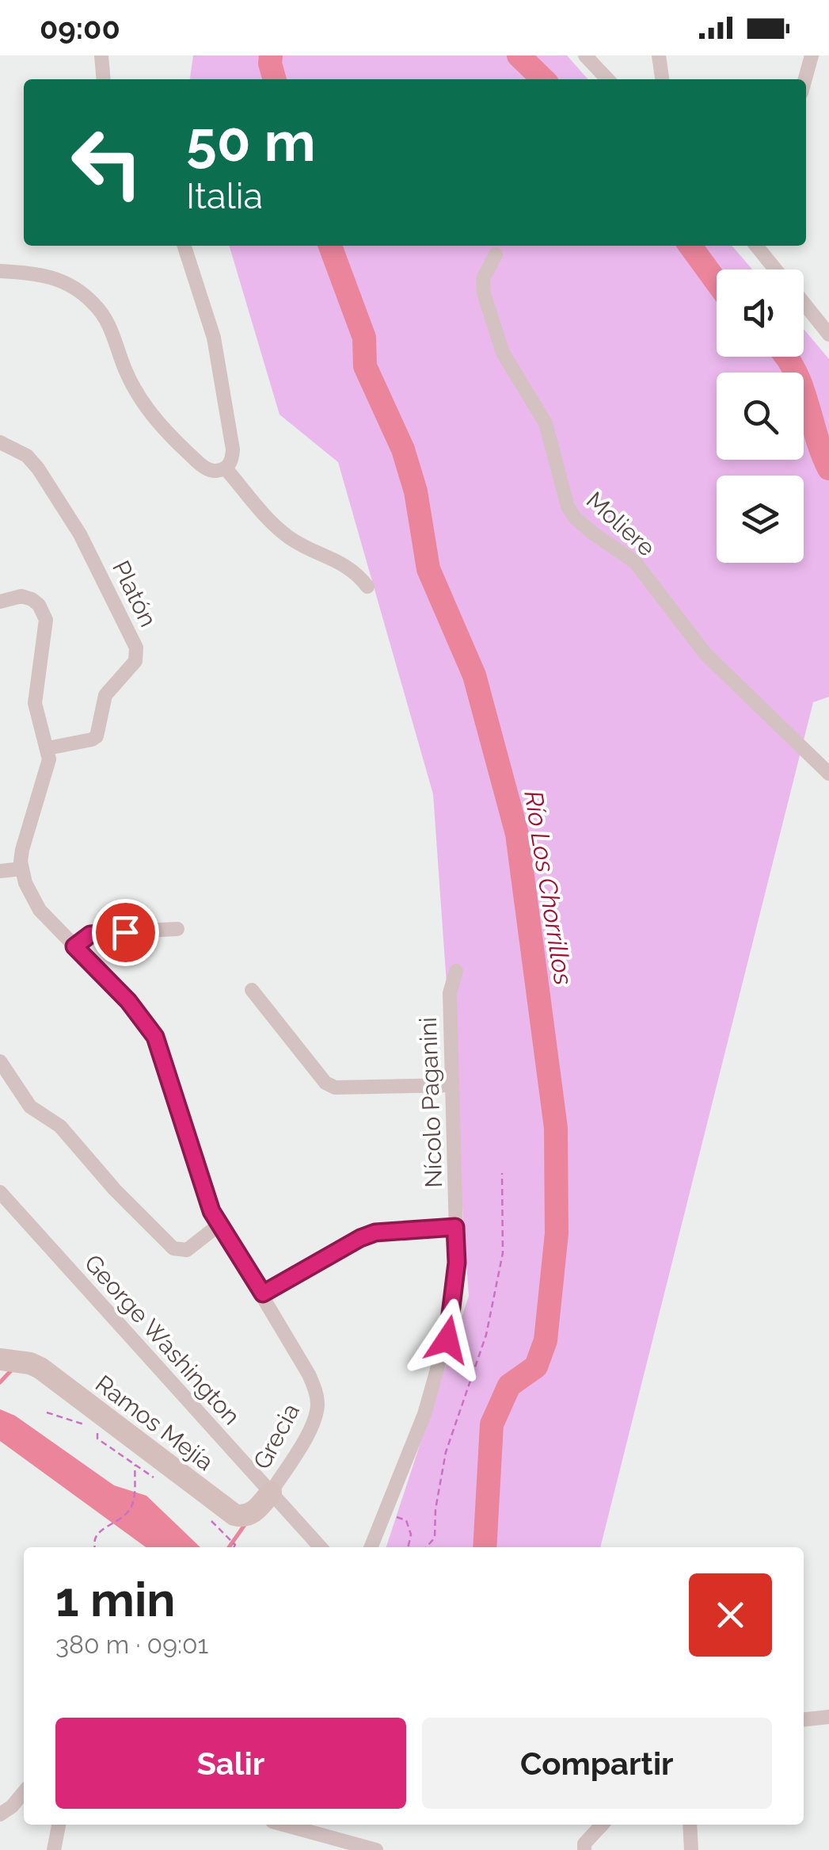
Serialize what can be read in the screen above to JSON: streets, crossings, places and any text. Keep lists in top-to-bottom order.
{
  "streets": {
    "street": [
      "Moliere",
      "Platón",
      "Nícolo Paganini",
      "George Washington",
      "Ramos Mejía",
      "Grecia"
    ]
  },
  "crossings": [
    ["George Washington", "Ramos Mejía"],
    ["George Washington", "Grecia"],
    ["Ramos Mejía", "Grecia"]
  ],
  "water": ["Río Los Chorrillos"],
  "page": {
    "status": "09:00",
    "turn": ["50 m", "Italia"],
    "heading": ["1 min", "380 m · 09:01"],
    "buttons": ["Salir", "Compartir"]
  }
}
